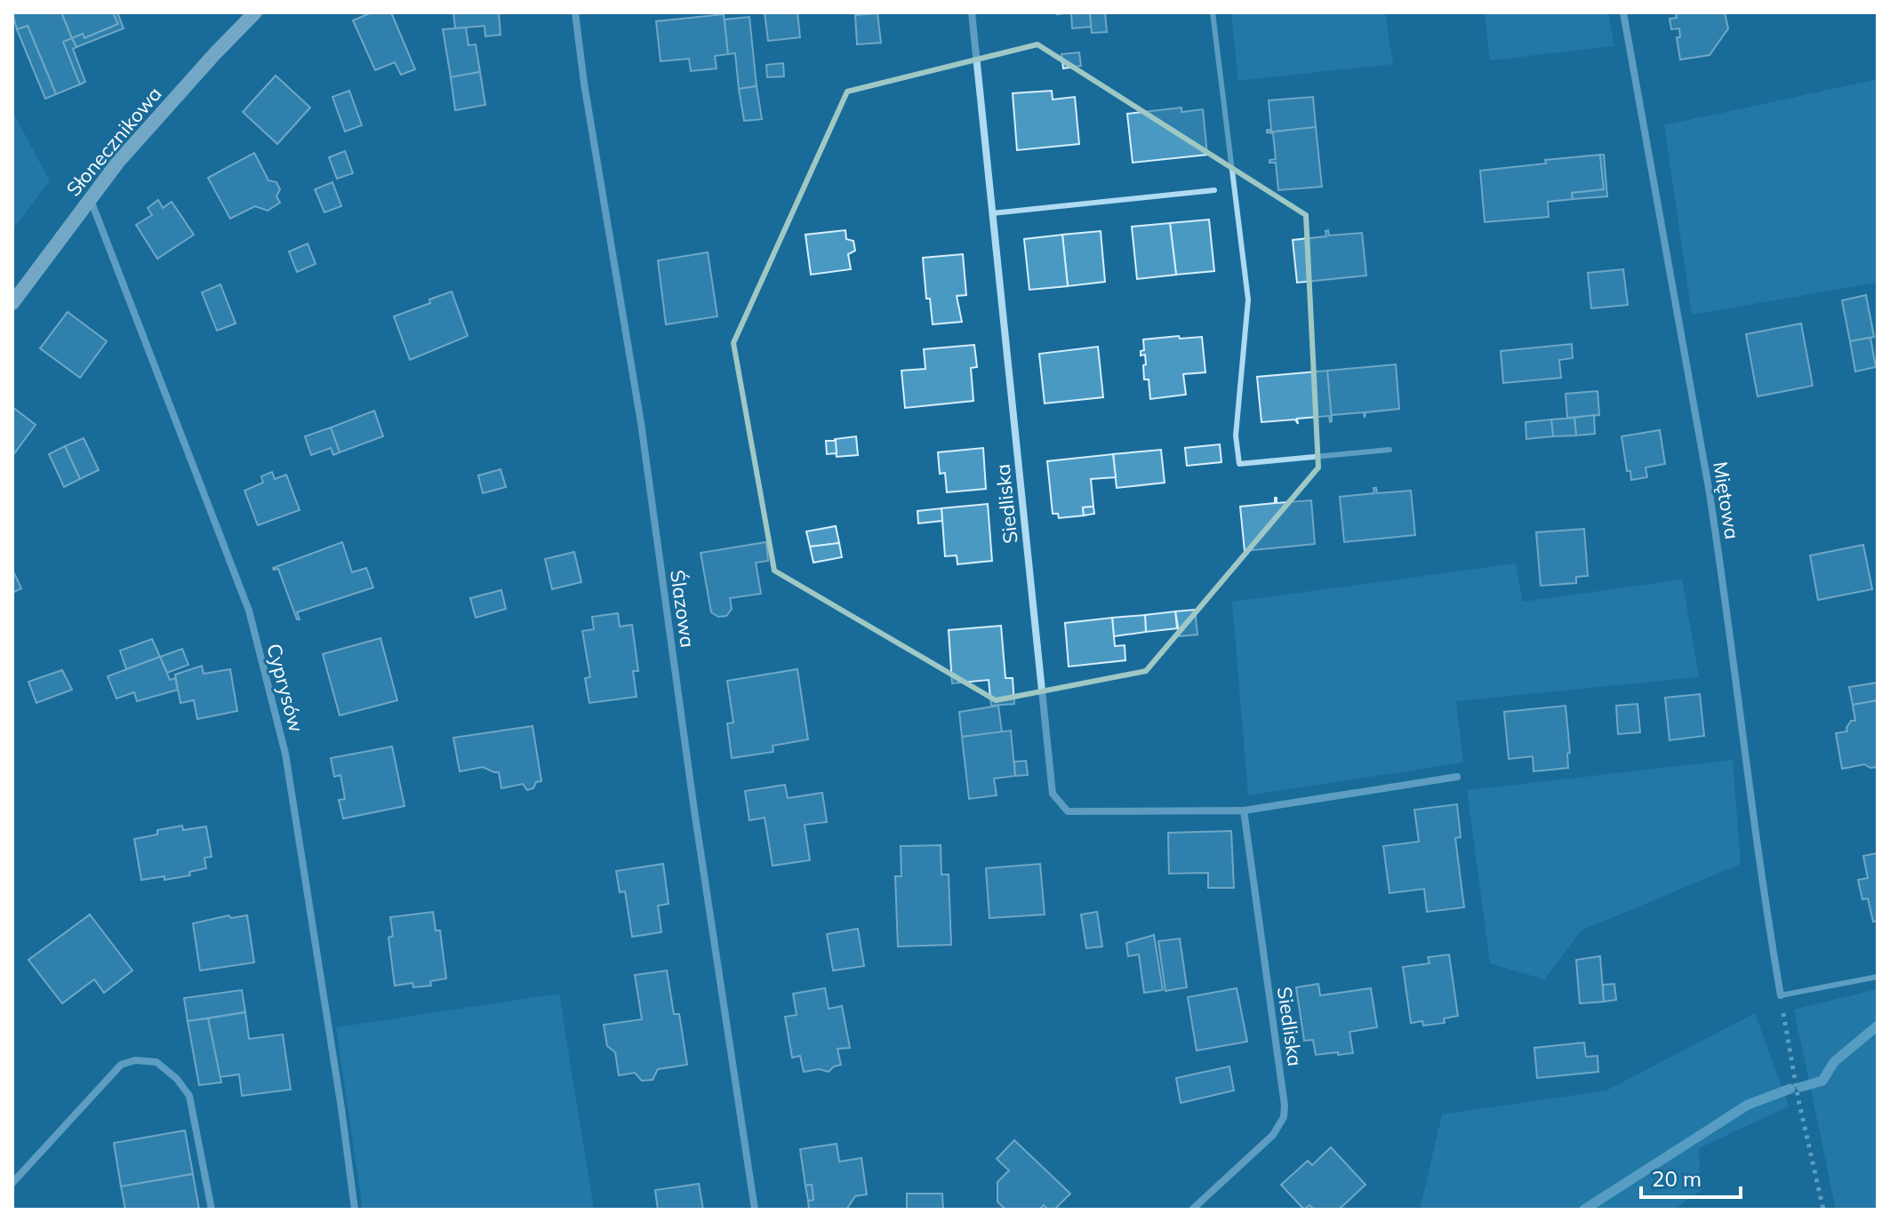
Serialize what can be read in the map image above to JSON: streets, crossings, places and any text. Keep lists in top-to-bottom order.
{
  "streets": {
    "street": [
      "Słonecznikowa",
      "Miętowa",
      "Siedliska",
      "Ślazowa",
      "Cyprysów"
    ]
  },
  "crossings": [
    ["Słonecznikowa", "Cyprysów"]
  ],
  "scale_bar": "20 m"
}
